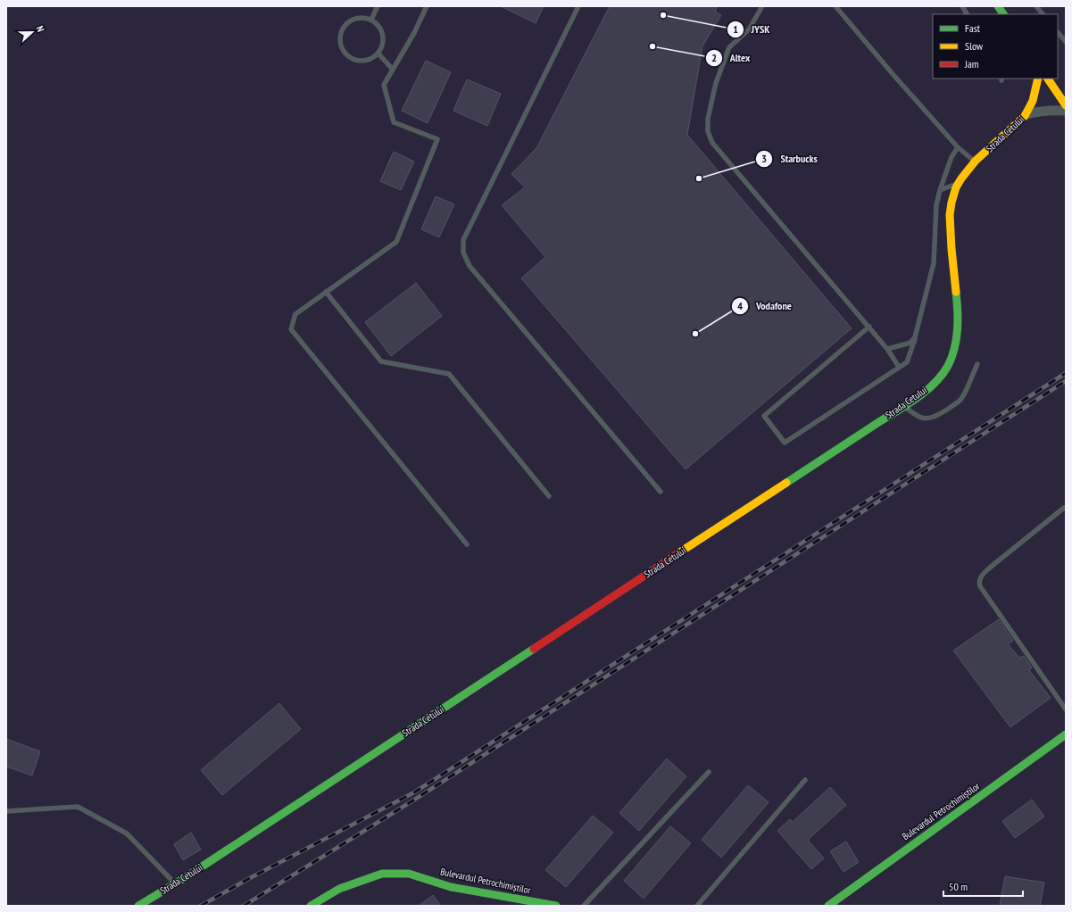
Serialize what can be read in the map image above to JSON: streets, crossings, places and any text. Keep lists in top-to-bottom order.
{
  "streets": {
    "street": ["Strada Cetului", "Bulevardul Petrochimiștilor"]
  },
  "places": [
    "JYSK",
    "Altex",
    "Starbucks",
    "Vodafone"
  ],
  "legend": ["Fast", "Slow", "Jam"],
  "scale_bar": "50 m",
  "north": "right"
}
